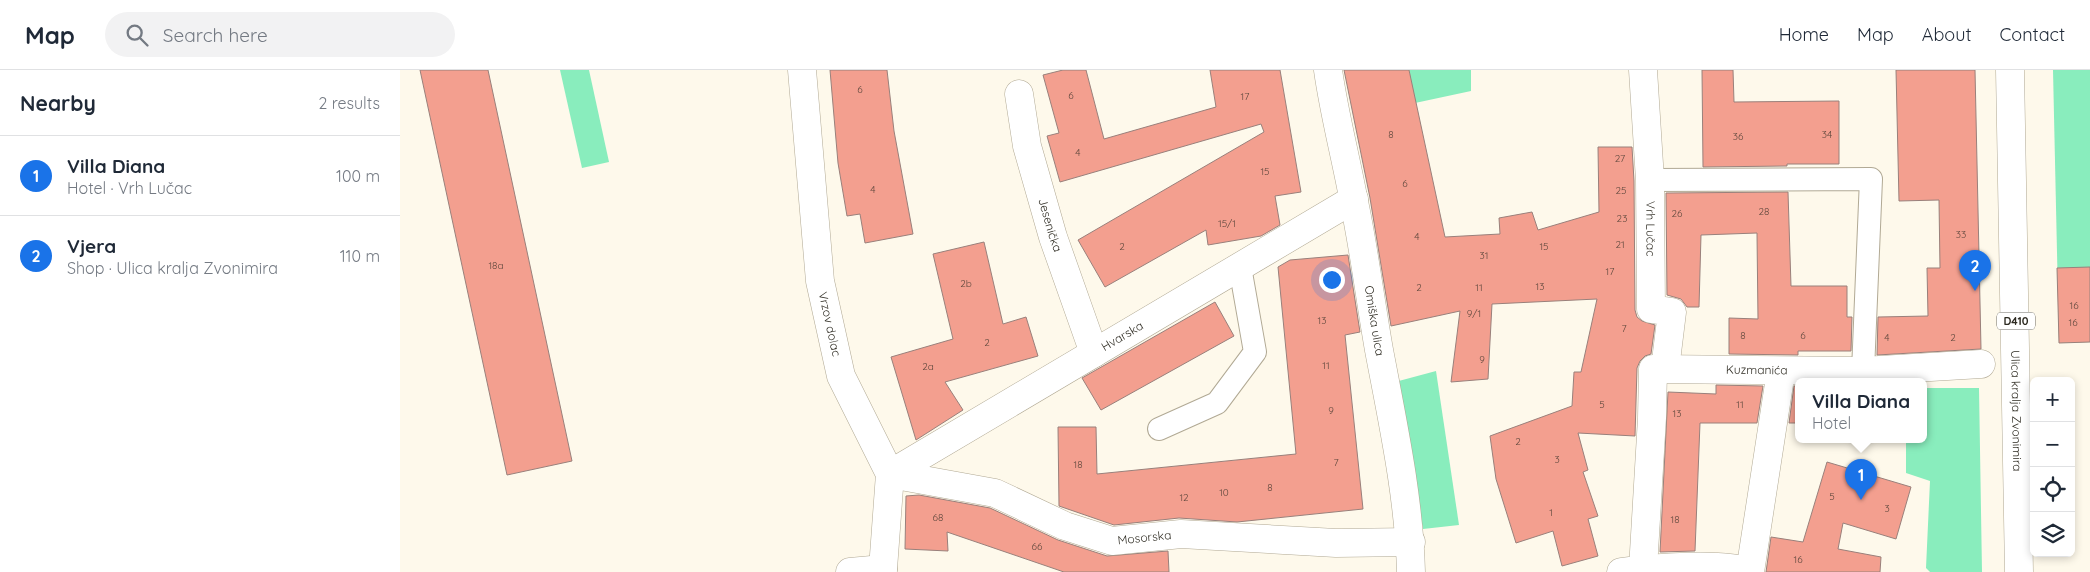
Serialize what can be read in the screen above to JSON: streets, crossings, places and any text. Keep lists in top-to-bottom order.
{
  "streets": {
    "street": [
      "Jesenička",
      "Vrh Lučac",
      "Omiška ulica",
      "D410",
      "Vrzov dolac",
      "Hvarska",
      "Kuzmanića",
      "Ulica kralja Zvonimira",
      "Mosorska"
    ]
  },
  "crossings": [
    ["Jesenička", "Hvarska"],
    ["Vrh Lučac", "Kuzmanića"],
    ["Omiška ulica", "Hvarska"],
    ["Omiška ulica", "Mosorska"],
    ["Vrzov dolac", "Hvarska"],
    ["Vrzov dolac", "Mosorska"],
    ["Hvarska", "Mosorska"]
  ],
  "house_numbers": [
    "6",
    "6",
    "17",
    "8",
    "34",
    "36",
    "4",
    "27",
    "15",
    "6",
    "4",
    "25",
    "28",
    "26",
    "23",
    "15/1",
    "33",
    "4",
    "21",
    "2",
    "15",
    "31",
    "18a",
    "17",
    "2b",
    "13",
    "2",
    "11",
    "16",
    "9/1",
    "13",
    "16",
    "7",
    "8",
    "6",
    "4",
    "2",
    "2",
    "9",
    "11",
    "2a",
    "5",
    "11",
    "9",
    "13",
    "2",
    "3",
    "7",
    "18",
    "8",
    "10",
    "5",
    "12",
    "3",
    "1",
    "68",
    "18",
    "66",
    "16"
  ],
  "page": {
    "header": "Map",
    "search": "Search here",
    "nav": [
      "Home",
      "Map",
      "About",
      "Contact"
    ],
    "heading": ["Nearby", "2 results"],
    "list": [
      {
        "mark": "1",
        "name": "Villa Diana",
        "note": "Hotel · Vrh Lučac",
        "value": "100 m"
      },
      {
        "mark": "2",
        "name": "Vjera",
        "note": "Shop · Ulica kralja Zvonimira",
        "value": "110 m"
      }
    ],
    "pins": ["2", "1"],
    "map_buttons": ["+", "−"],
    "popup": ["Villa Diana", "Hotel"]
  }
}
